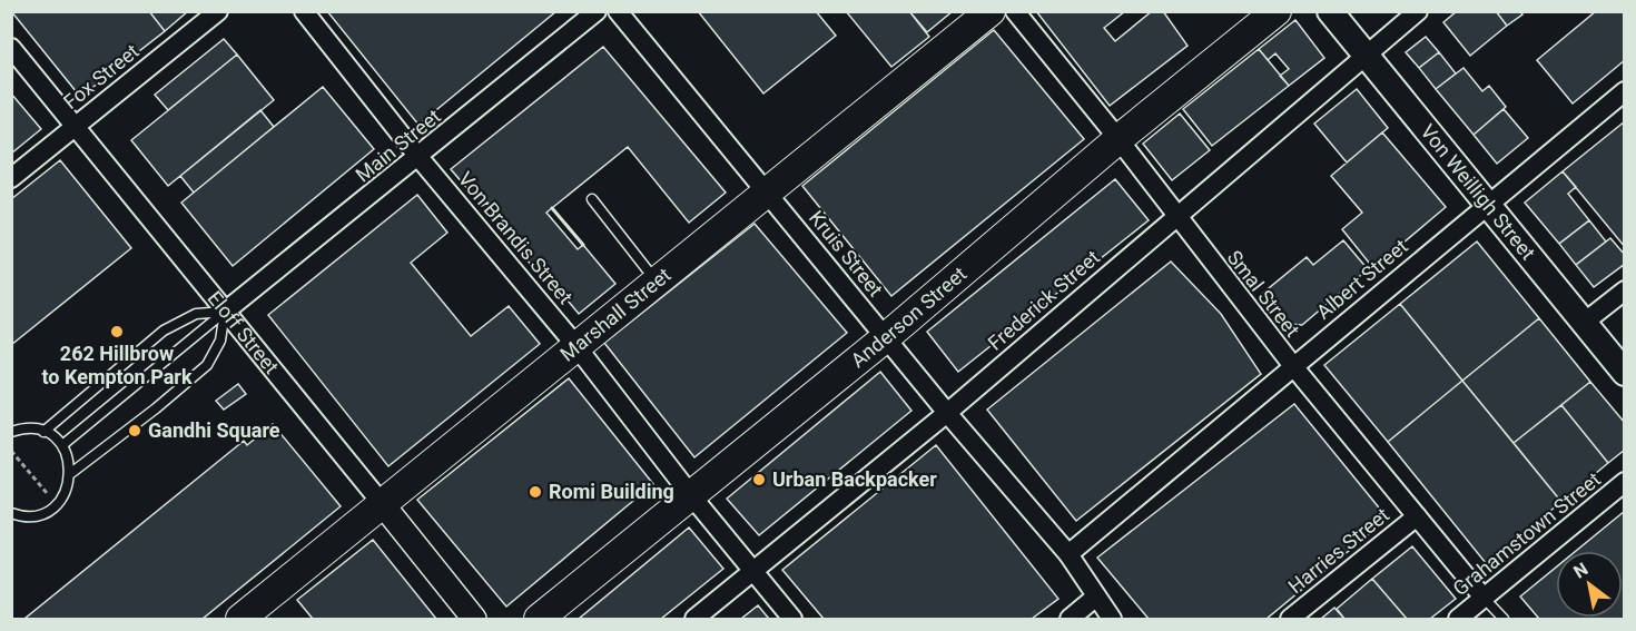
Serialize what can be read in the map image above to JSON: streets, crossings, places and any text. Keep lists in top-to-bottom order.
{
  "streets": {
    "main road": ["Von Weilligh Street", "Marshall Street", "Anderson Street"],
    "street": [
      "Fox Street",
      "Main Street",
      "Von Brandis Street",
      "Kruis Street",
      "Albert Street",
      "Smal Street",
      "Frederick Street",
      "Eloff Street",
      "Grahamstown Street",
      "Harries Street"
    ]
  },
  "crossings": [
    ["Fox Street", "Eloff Street"],
    ["Main Street", "Von Brandis Street"],
    ["Main Street", "Eloff Street"],
    ["Von Weilligh Street", "Albert Street"],
    ["Von Weilligh Street", "Frederick Street"],
    ["Von Brandis Street", "Frederick Street"],
    ["Von Brandis Street", "Marshall Street"],
    ["Von Brandis Street", "Anderson Street"],
    ["Kruis Street", "Albert Street"],
    ["Kruis Street", "Frederick Street"],
    ["Kruis Street", "Marshall Street"],
    ["Kruis Street", "Anderson Street"],
    ["Albert Street", "Smal Street"],
    ["Smal Street", "Frederick Street"],
    ["Smal Street", "Anderson Street"],
    ["Smal Street", "Grahamstown Street"],
    ["Smal Street", "Harries Street"],
    ["Marshall Street", "Eloff Street"]
  ],
  "places": [
    "262 Hillbrow to Kempton Park",
    "Gandhi Square",
    "Urban Backpacker",
    "Romi Building"
  ],
  "north": "top left"
}
